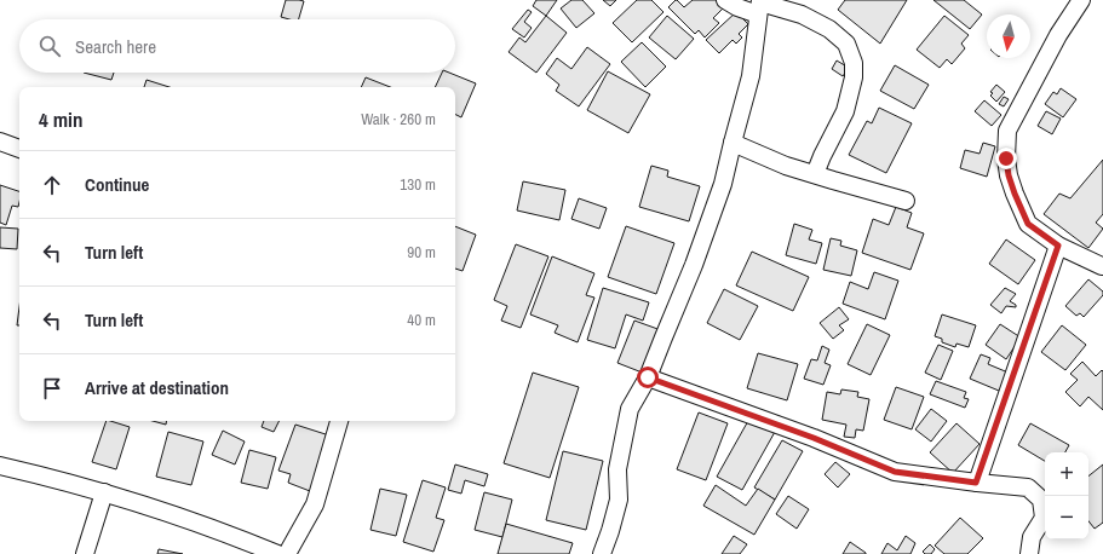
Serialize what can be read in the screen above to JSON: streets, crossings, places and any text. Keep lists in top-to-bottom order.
{
  "north": "bottom",
  "page": {
    "search": "Search here",
    "heading": ["4 min", "Walk · 260 m"],
    "list": [
      ["Continue", "130 m"],
      ["Turn left", "90 m"],
      ["Turn left", "40 m"],
      "Arrive at destination"
    ],
    "map_buttons": ["+", "−"]
  }
}
